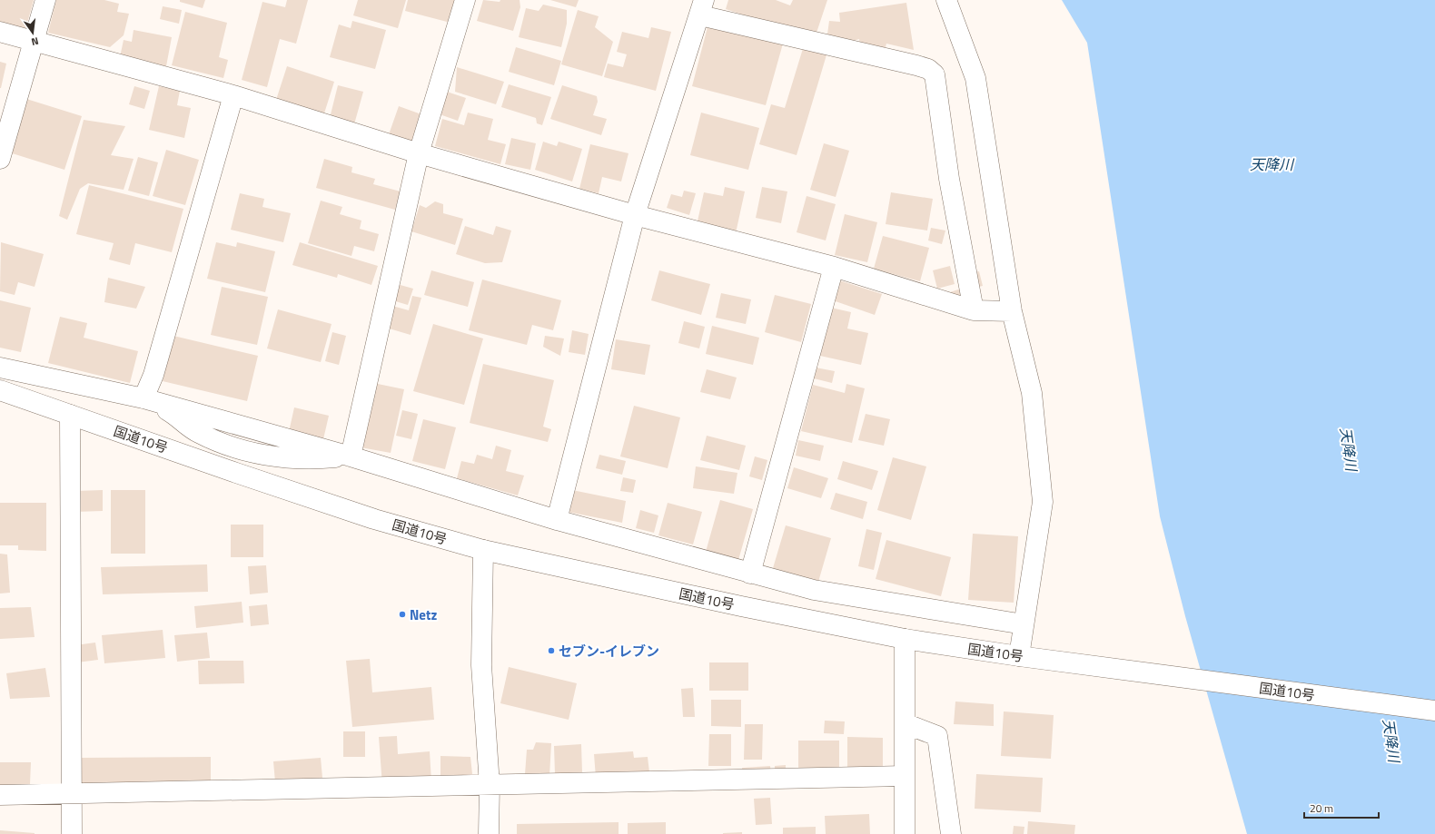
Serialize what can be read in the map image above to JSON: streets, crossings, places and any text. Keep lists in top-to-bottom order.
{
  "streets": {
    "main road": ["国道10号"]
  },
  "water": ["天降川"],
  "places": ["Netz", "セブン-イレブン"],
  "scale_bar": "20 m",
  "north": "bottom"
}
